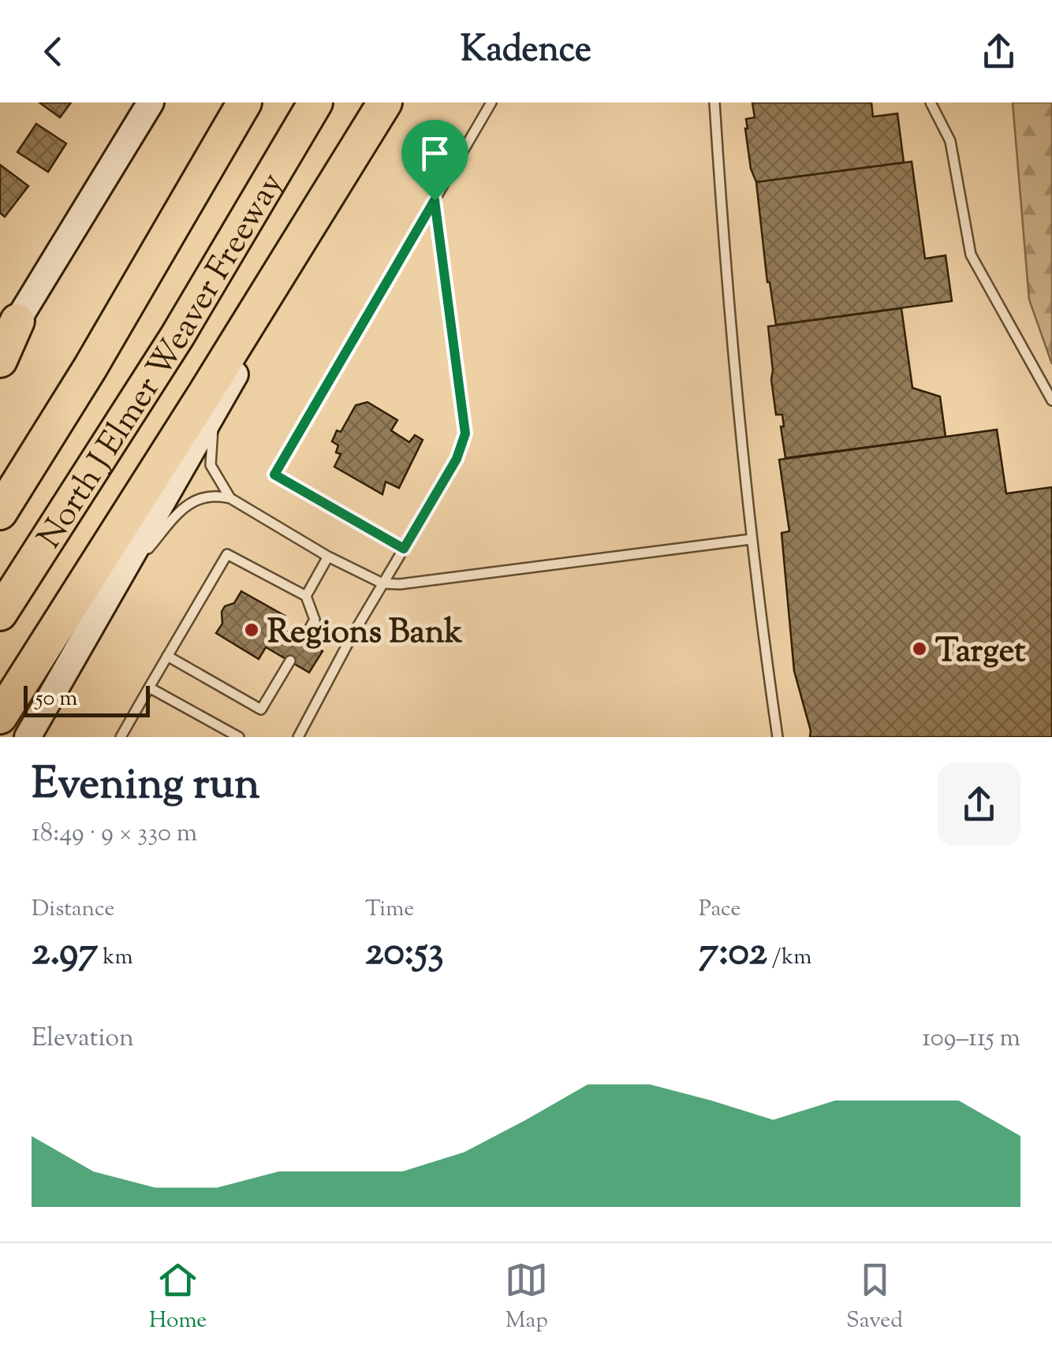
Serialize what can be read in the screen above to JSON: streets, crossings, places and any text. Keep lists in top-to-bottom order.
{
  "streets": {
    "highway": ["North J Elmer Weaver Freeway"]
  },
  "places": ["Regions Bank", "Target"],
  "scale_bar": "50 m",
  "page": {
    "header": "Kadence",
    "scale": "50 m",
    "heading": ["Evening run", "18:49 · 9 × 330 m"],
    "stats": [
      ["Distance", "2.97 km"],
      ["Time", "20:53"],
      ["Pace", "7:02 /km"]
    ],
    "chart": ["Elevation", "109–115 m"],
    "tabs": ["Home", "Map", "Saved"]
  }
}
